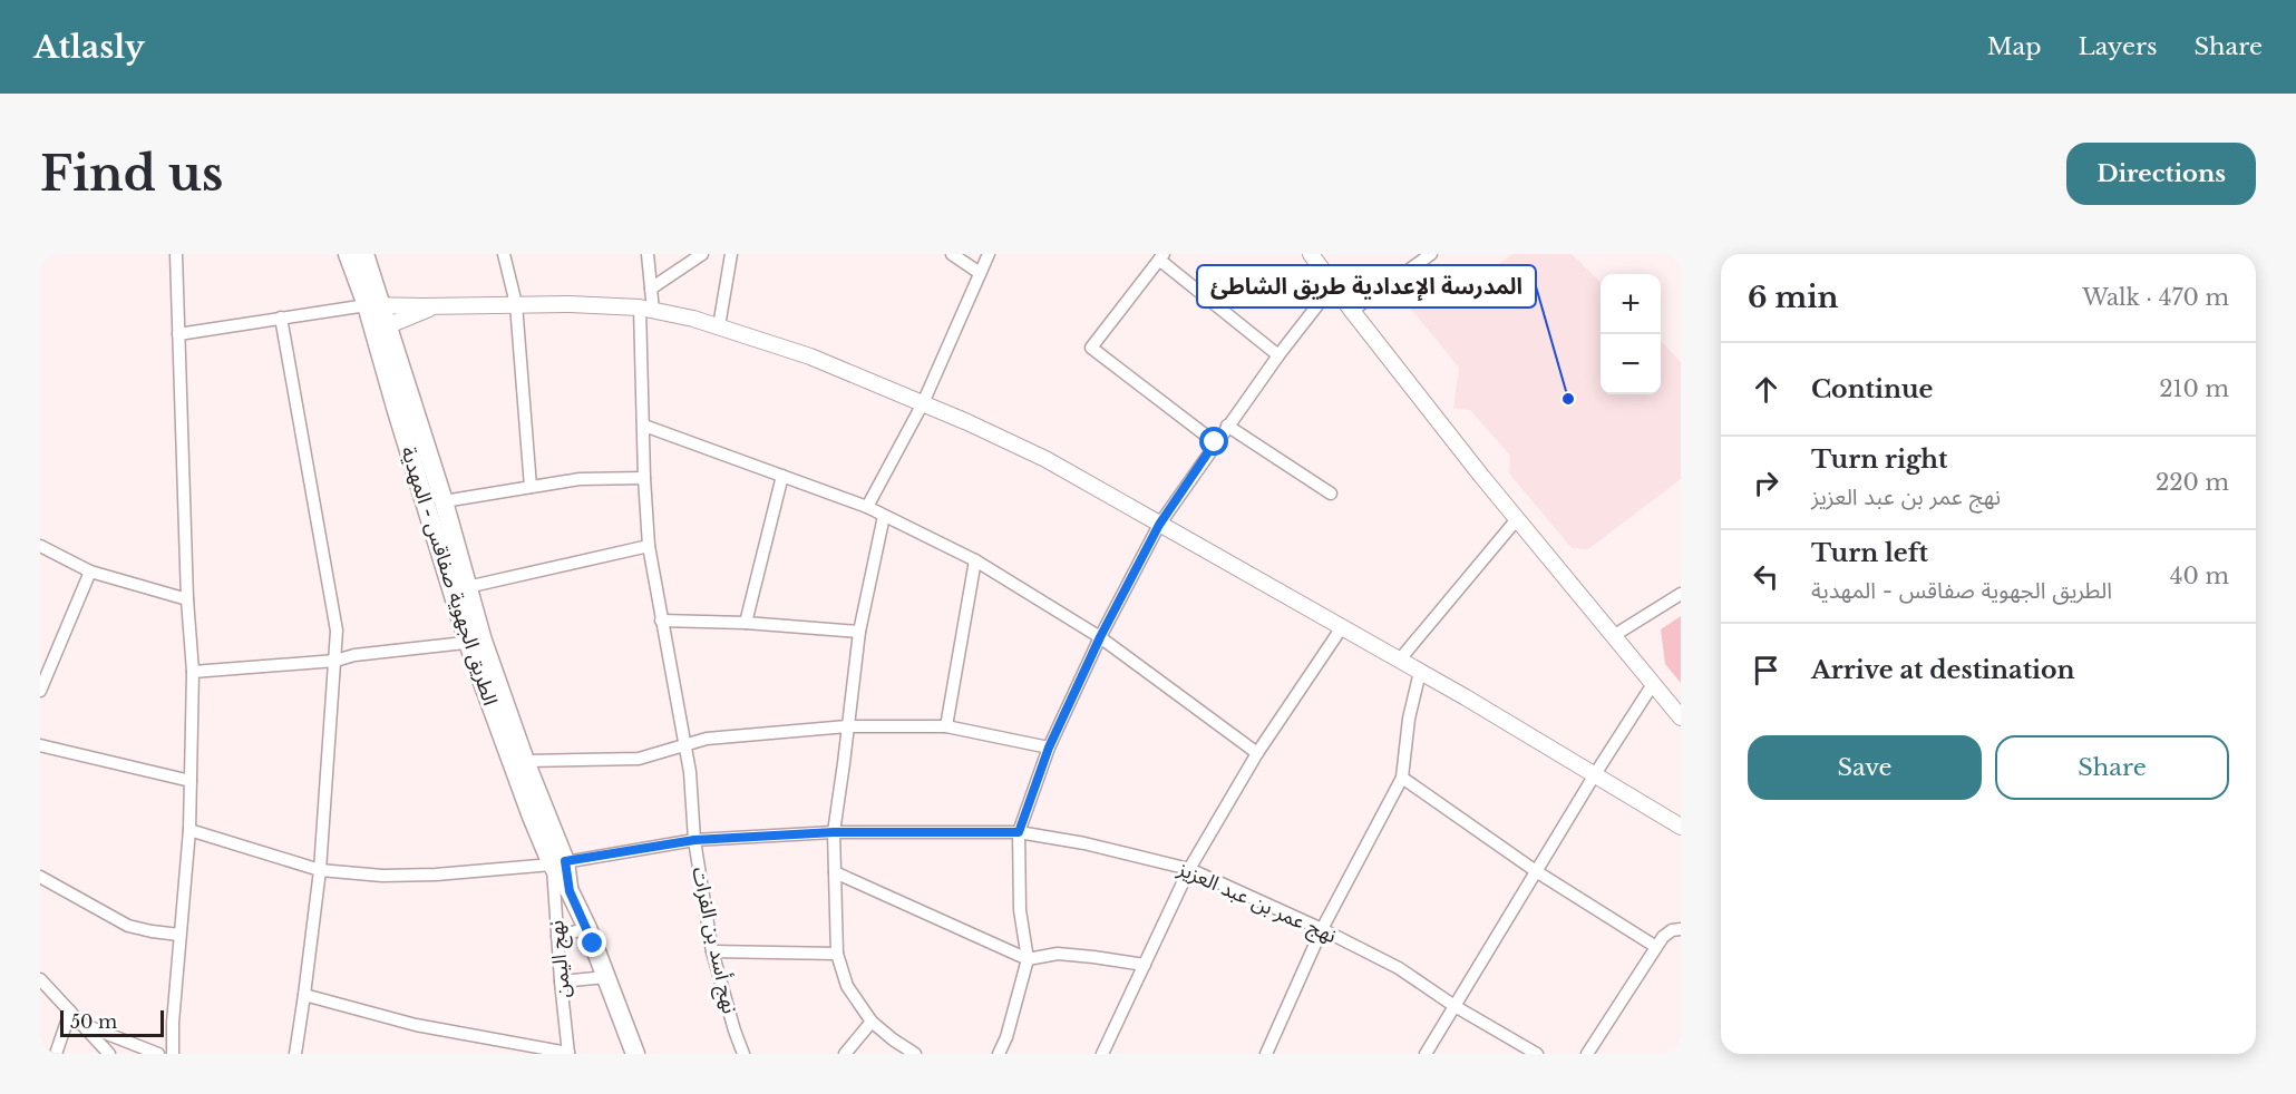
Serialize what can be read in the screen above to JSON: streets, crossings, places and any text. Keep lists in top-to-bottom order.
{
  "streets": {
    "main road": ["الطريق الجهوية صفاقس - المهدية"],
    "street": ["نهج عمر بن عبد العزيز", "نهج أسد بن الفرات", "نهج اليمن"]
  },
  "crossings": [
    ["الطريق الجهوية صفاقس - المهدية", "نهج عمر بن عبد العزيز"],
    ["الطريق الجهوية صفاقس - المهدية", "نهج اليمن"],
    ["نهج عمر بن عبد العزيز", "نهج أسد بن الفرات"],
    ["نهج عمر بن عبد العزيز", "نهج اليمن"]
  ],
  "places": ["المدرسة الإعدادية طريق الشاطئ"],
  "scale_bar": "50 m",
  "page": {
    "header": "Atlasly",
    "nav": ["Map", "Layers", "Share"],
    "buttons": [
      "Directions",
      ["Save", "Share"]
    ],
    "title": "Find us",
    "heading": ["6 min", "Walk · 470 m"],
    "map_buttons": ["+", "−"],
    "list": [
      ["Continue", "210 m"],
      ["Turn right", "نهج عمر بن عبد العزيز", "220 m"],
      ["Turn left", "الطريق الجهوية صفاقس - المهدية", "40 m"],
      "Arrive at destination"
    ],
    "scale": "50 m"
  }
}
